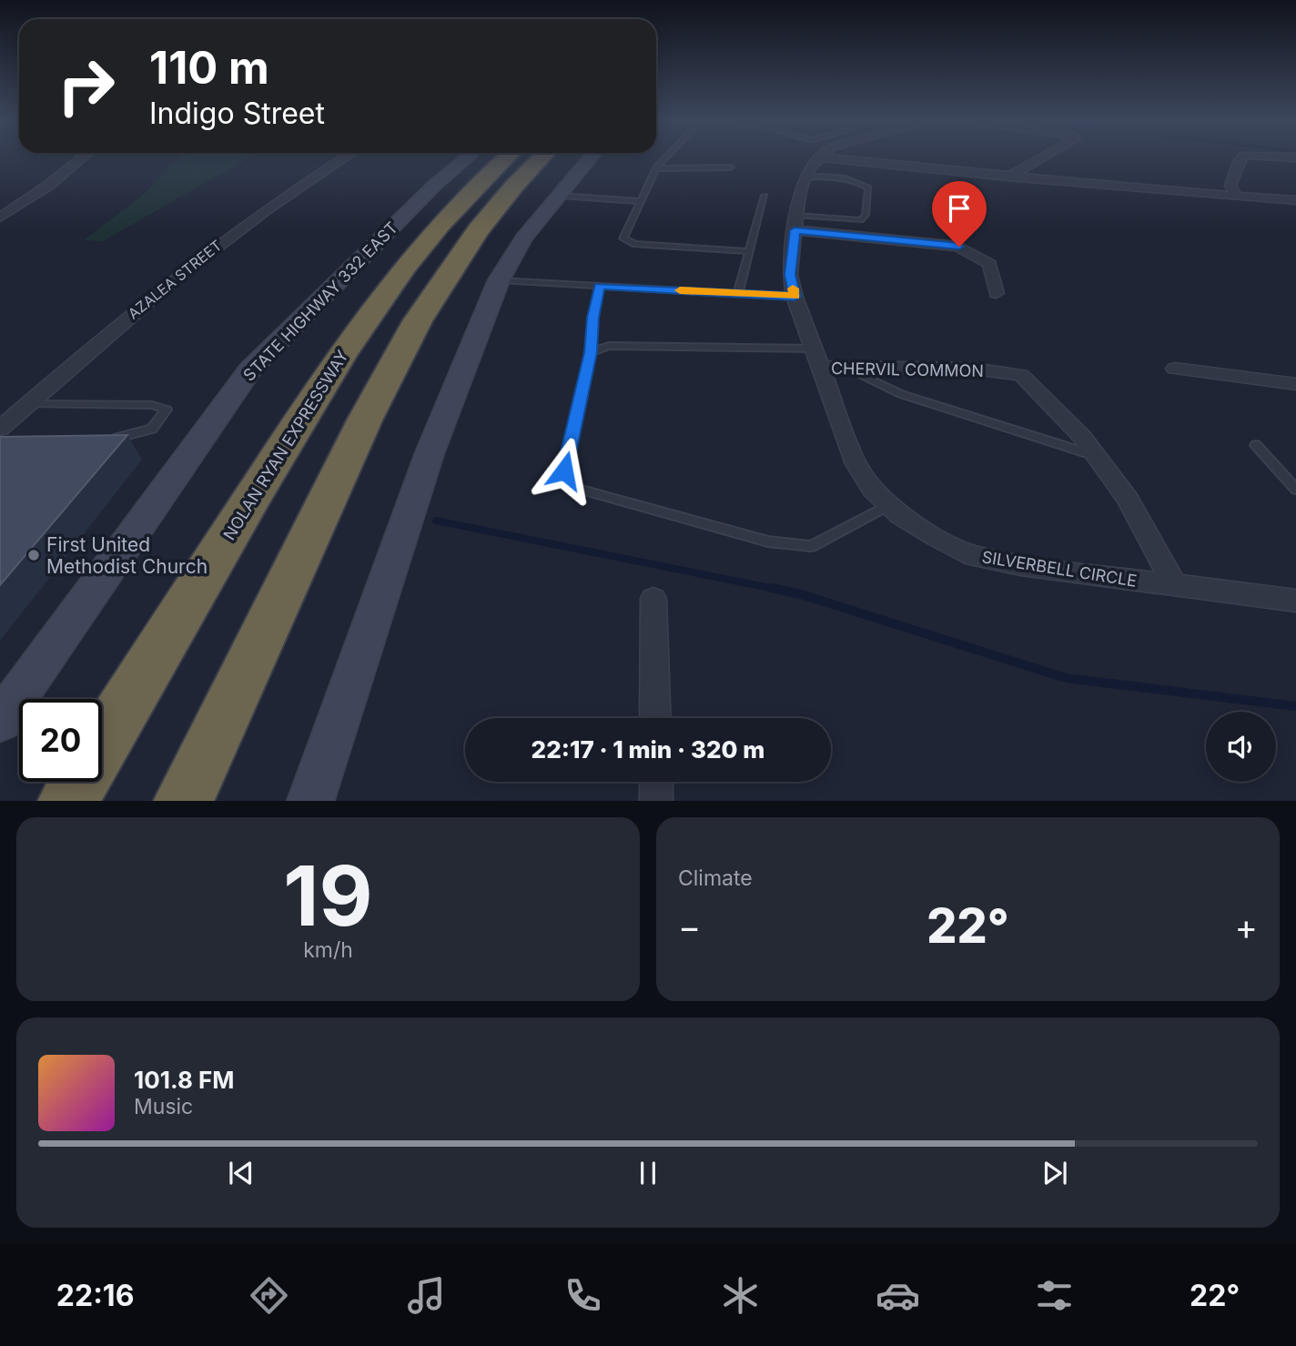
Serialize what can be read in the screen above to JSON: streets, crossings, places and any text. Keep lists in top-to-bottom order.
{
  "streets": {
    "highway": ["NOLAN RYAN EXPRESSWAY"],
    "main road": ["STATE HIGHWAY 332 EAST"],
    "street": ["AZALEA STREET", "CHERVIL COMMON", "SILVERBELL CIRCLE"]
  },
  "crossings": [
    ["CHERVIL COMMON", "SILVERBELL CIRCLE"]
  ],
  "places": ["First United Methodist Church"],
  "page": {
    "turn": ["110 m", "Indigo Street"],
    "limit": "20",
    "trip": "22:17 · 1 min · 320 m",
    "tile": [
      ["19", "km/h"],
      "Climate"
    ],
    "heat": ["−", "22°", "+"],
    "song": ["101.8 FM", "Music"],
    "tabs": ["22:16", "22°"]
  }
}
